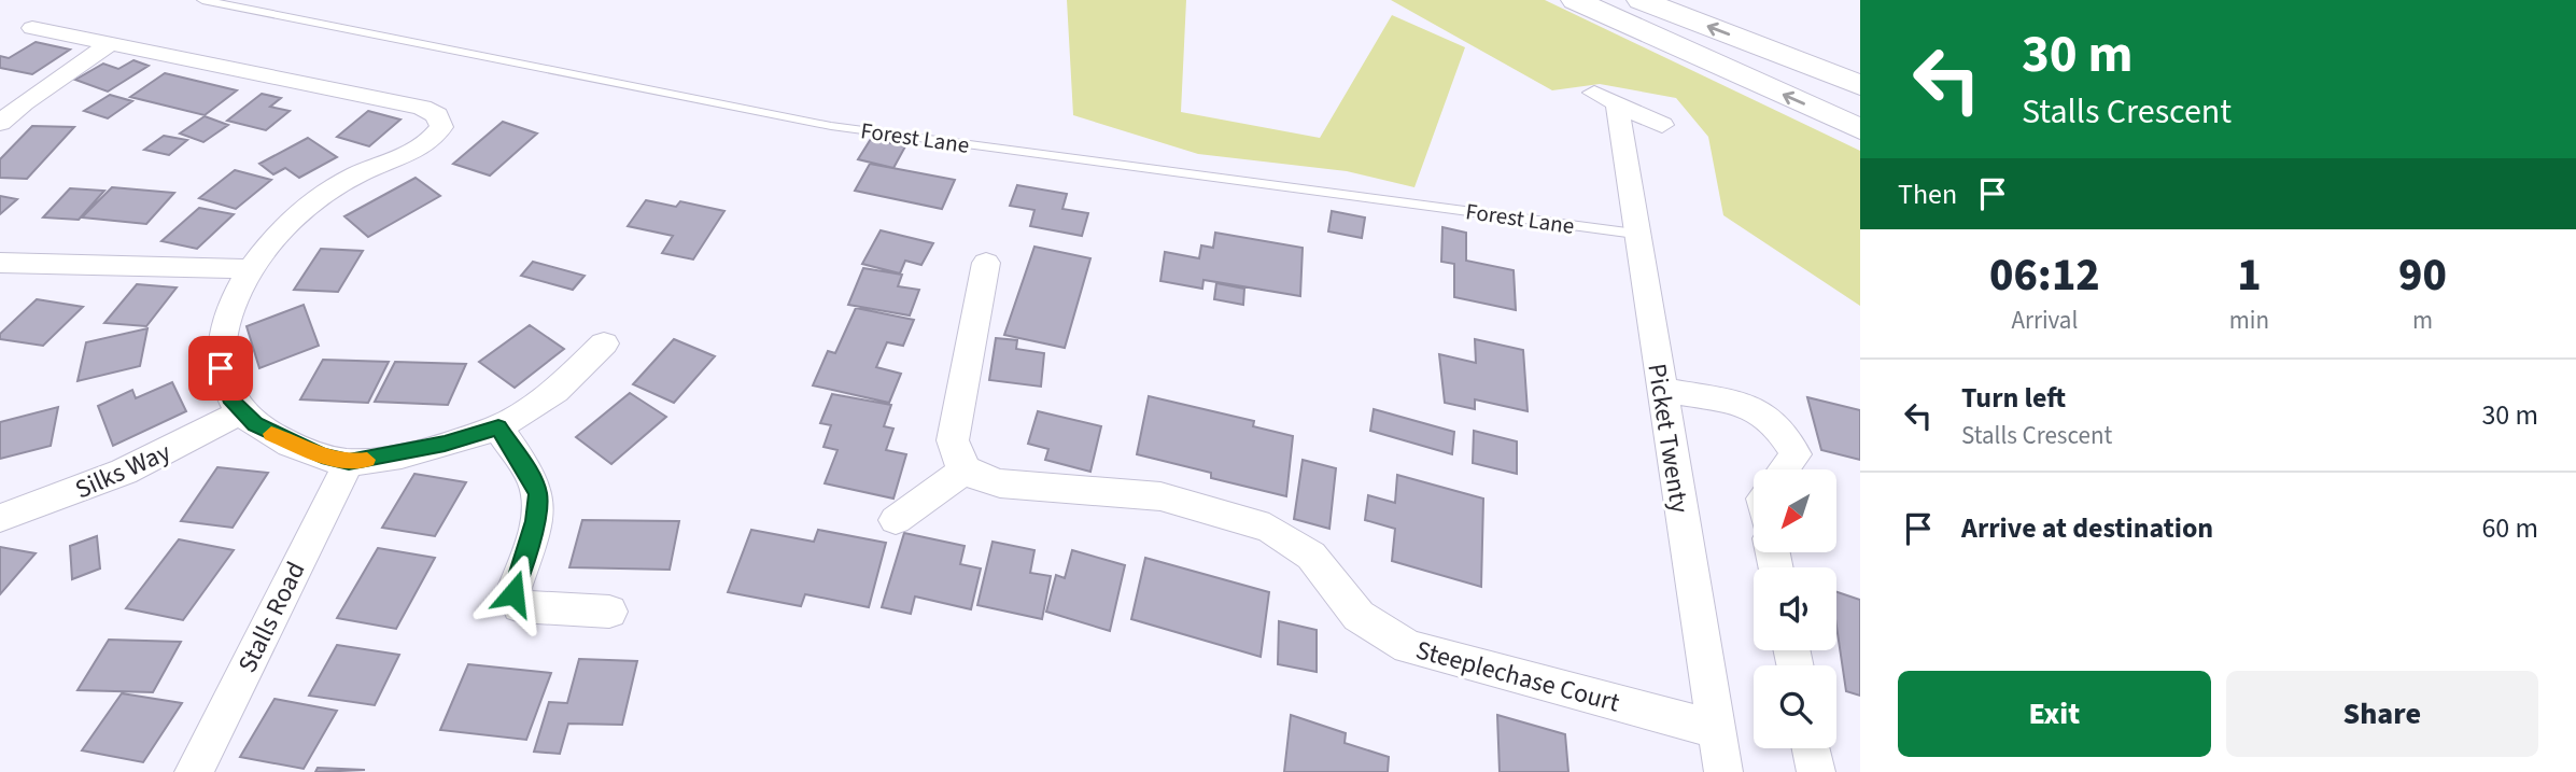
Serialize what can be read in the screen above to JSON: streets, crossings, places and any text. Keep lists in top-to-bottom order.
{
  "streets": {
    "street": [
      "Picket Twenty",
      "Silks Way",
      "Stalls Road",
      "Steeplechase Court"
    ],
    "lane": ["Forest Lane"]
  },
  "crossings": [
    ["Forest Lane", "Picket Twenty"],
    ["Picket Twenty", "Steeplechase Court"]
  ],
  "north": "bottom left",
  "page": {
    "turn": ["30 m", "Stalls Crescent"],
    "then": "Then",
    "eta": [
      "06:12",
      "Arrival",
      "1",
      "min",
      "90",
      "m"
    ],
    "list": [
      {
        "name": "Turn left",
        "note": "Stalls Crescent",
        "value": "30 m"
      },
      {
        "name": "Arrive at destination",
        "value": "60 m"
      }
    ],
    "buttons": ["Exit", "Share"]
  }
}
